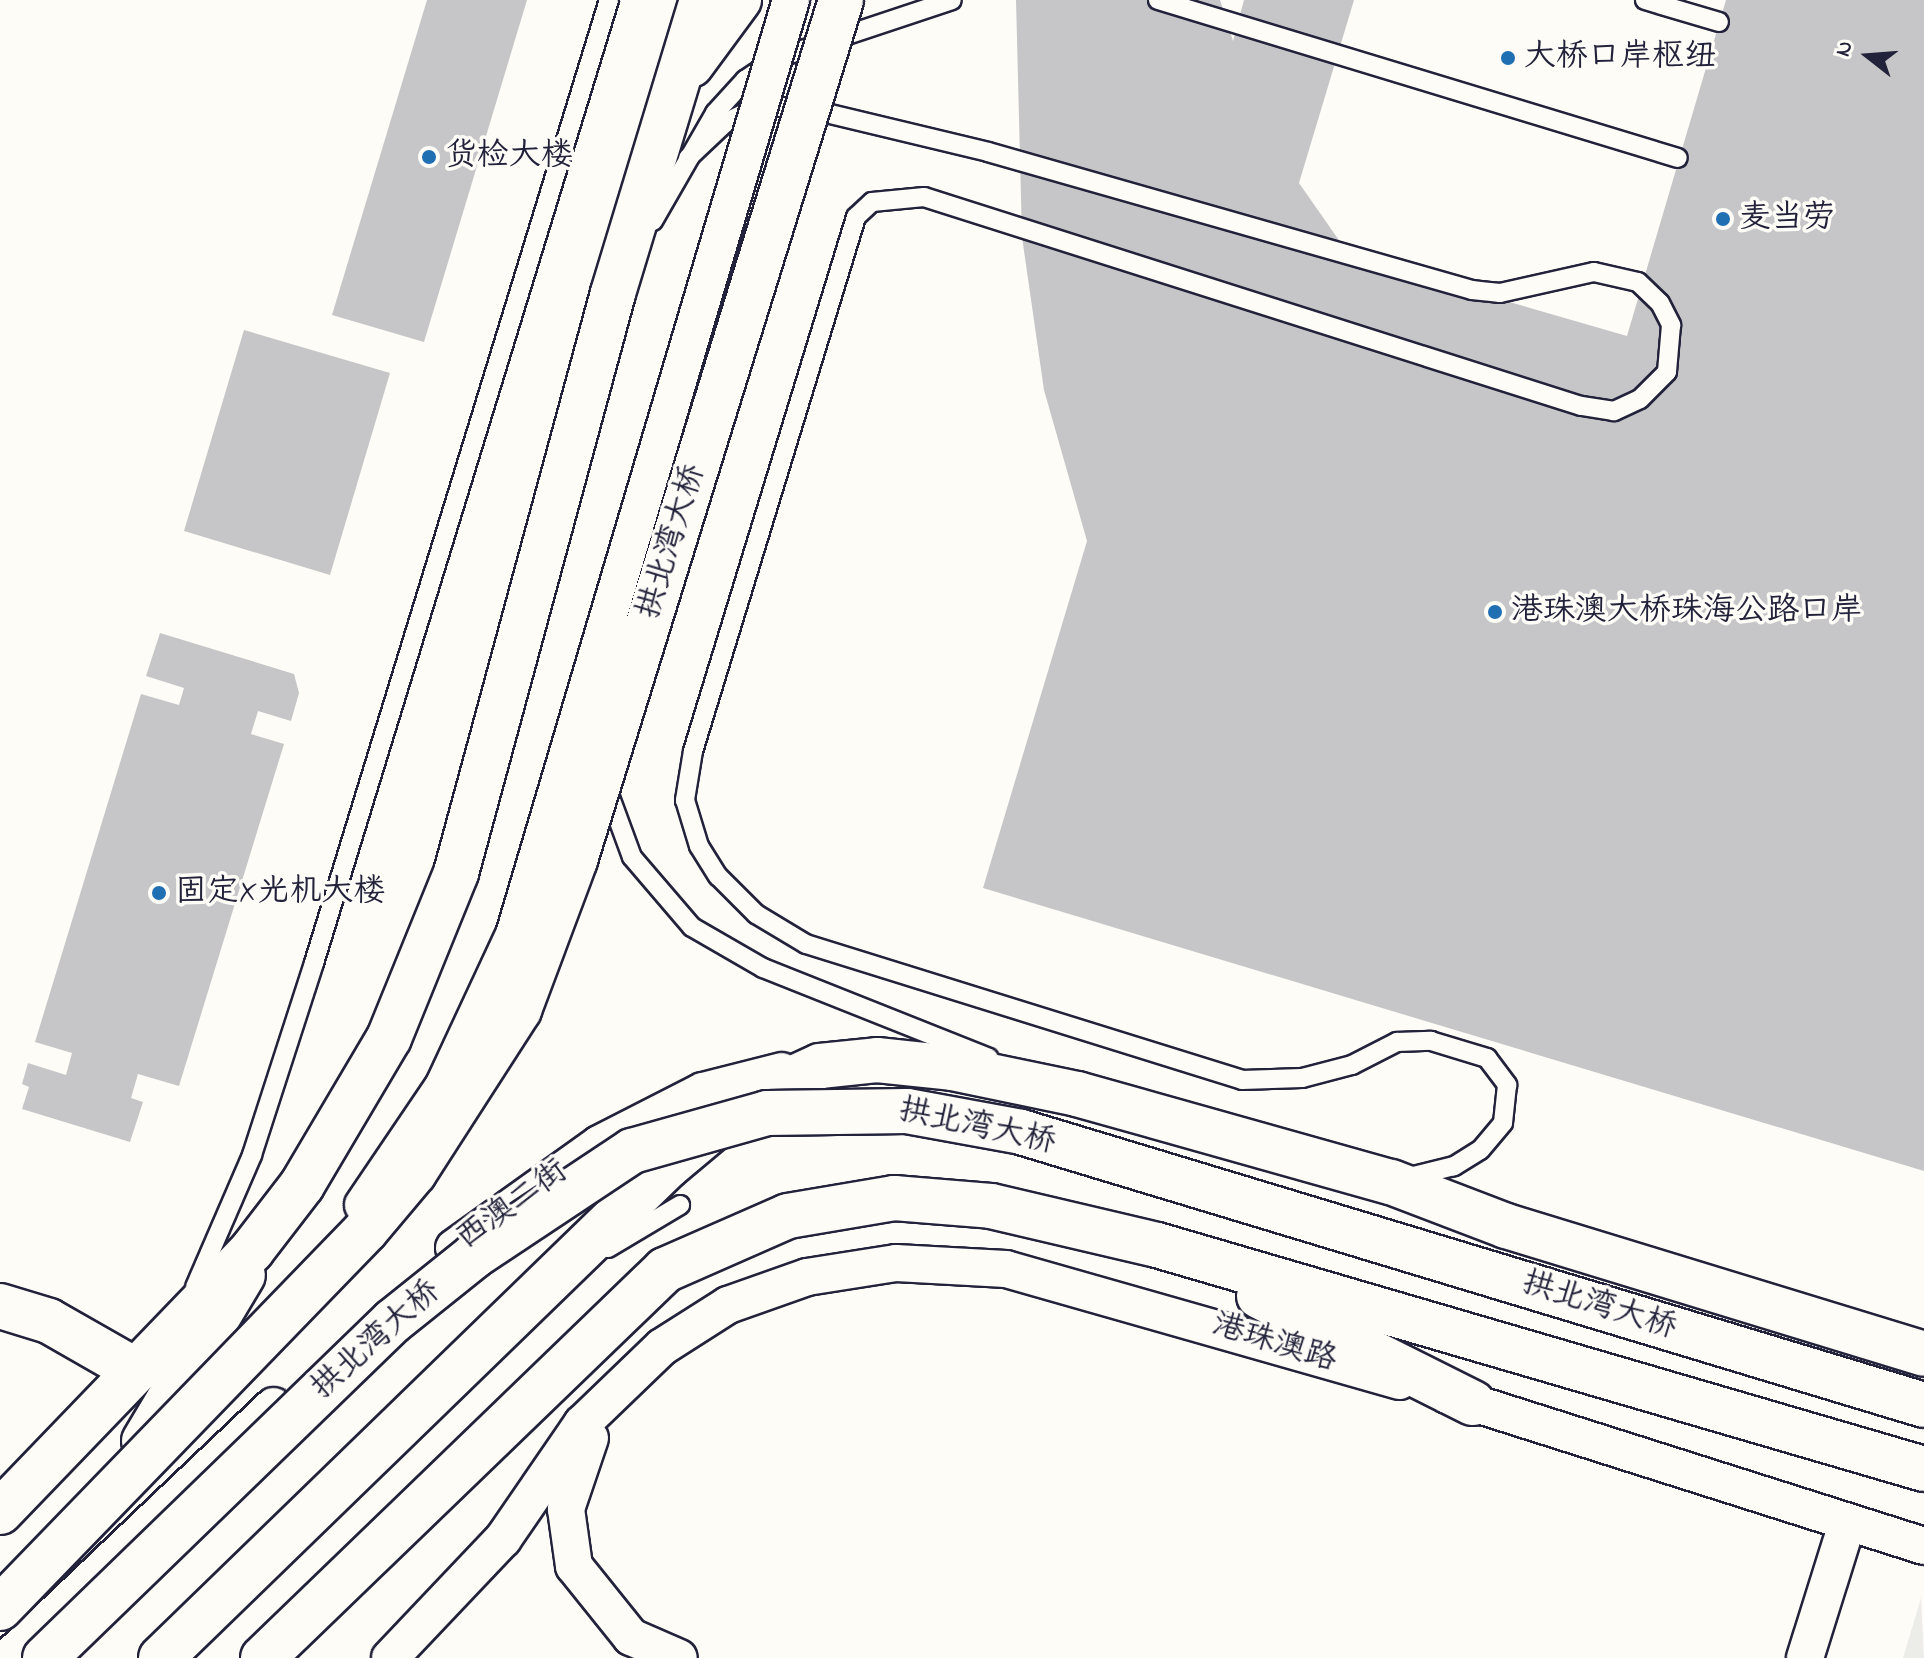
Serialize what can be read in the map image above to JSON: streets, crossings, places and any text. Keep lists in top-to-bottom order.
{
  "streets": {
    "main road": ["拱北湾大桥"],
    "street": ["西澳二街", "港珠澳路"]
  },
  "places": [
    "大桥口岸枢纽",
    "货检大楼",
    "麦当劳",
    "港珠澳大桥珠海公路口岸",
    "固定X光机大楼"
  ],
  "north": "left"
}
